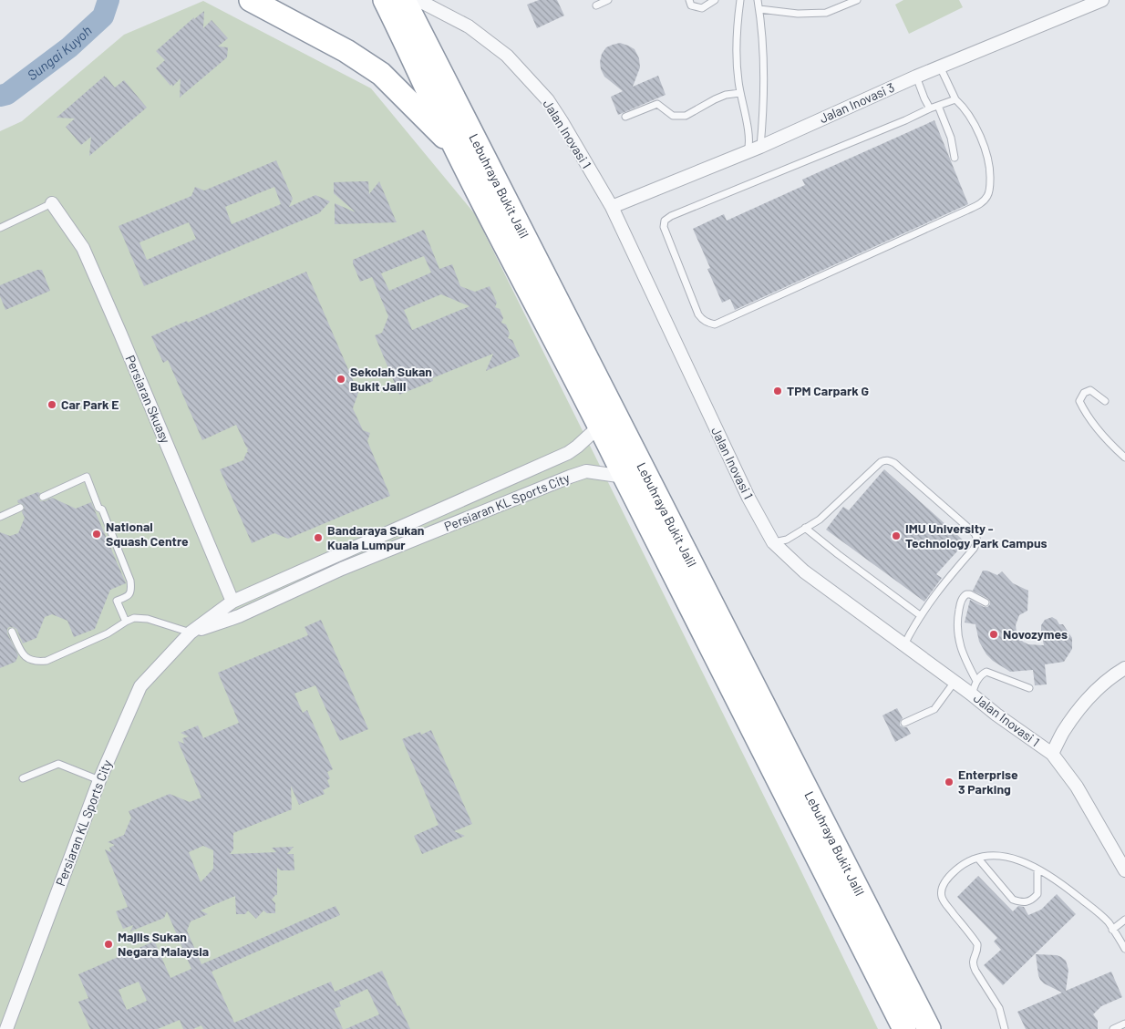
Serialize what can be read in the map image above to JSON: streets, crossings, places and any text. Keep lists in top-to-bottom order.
{
  "streets": {
    "highway": ["Lebuhraya Bukit Jalil"],
    "street": [
      "Jalan Inovasi 3",
      "Jalan Inovasi 1",
      "Persiaran Skuasy",
      "Persiaran KL Sports City"
    ]
  },
  "crossings": [
    ["Jalan Inovasi 3", "Jalan Inovasi 1"],
    ["Lebuhraya Bukit Jalil", "Persiaran KL Sports City"],
    ["Persiaran Skuasy", "Persiaran KL Sports City"]
  ],
  "water": ["Sungai Kuyoh"],
  "places": [
    "Sekolah Sukan Bukit Jalil",
    "TPM Carpark G",
    "Car Park E",
    "National Squash Centre",
    "IMU University - Technology Park Campus",
    "Bandaraya Sukan Kuala Lumpur",
    "Novozymes",
    "Enterprise 3 Parking",
    "Majlis Sukan Negara Malaysia"
  ]
}
